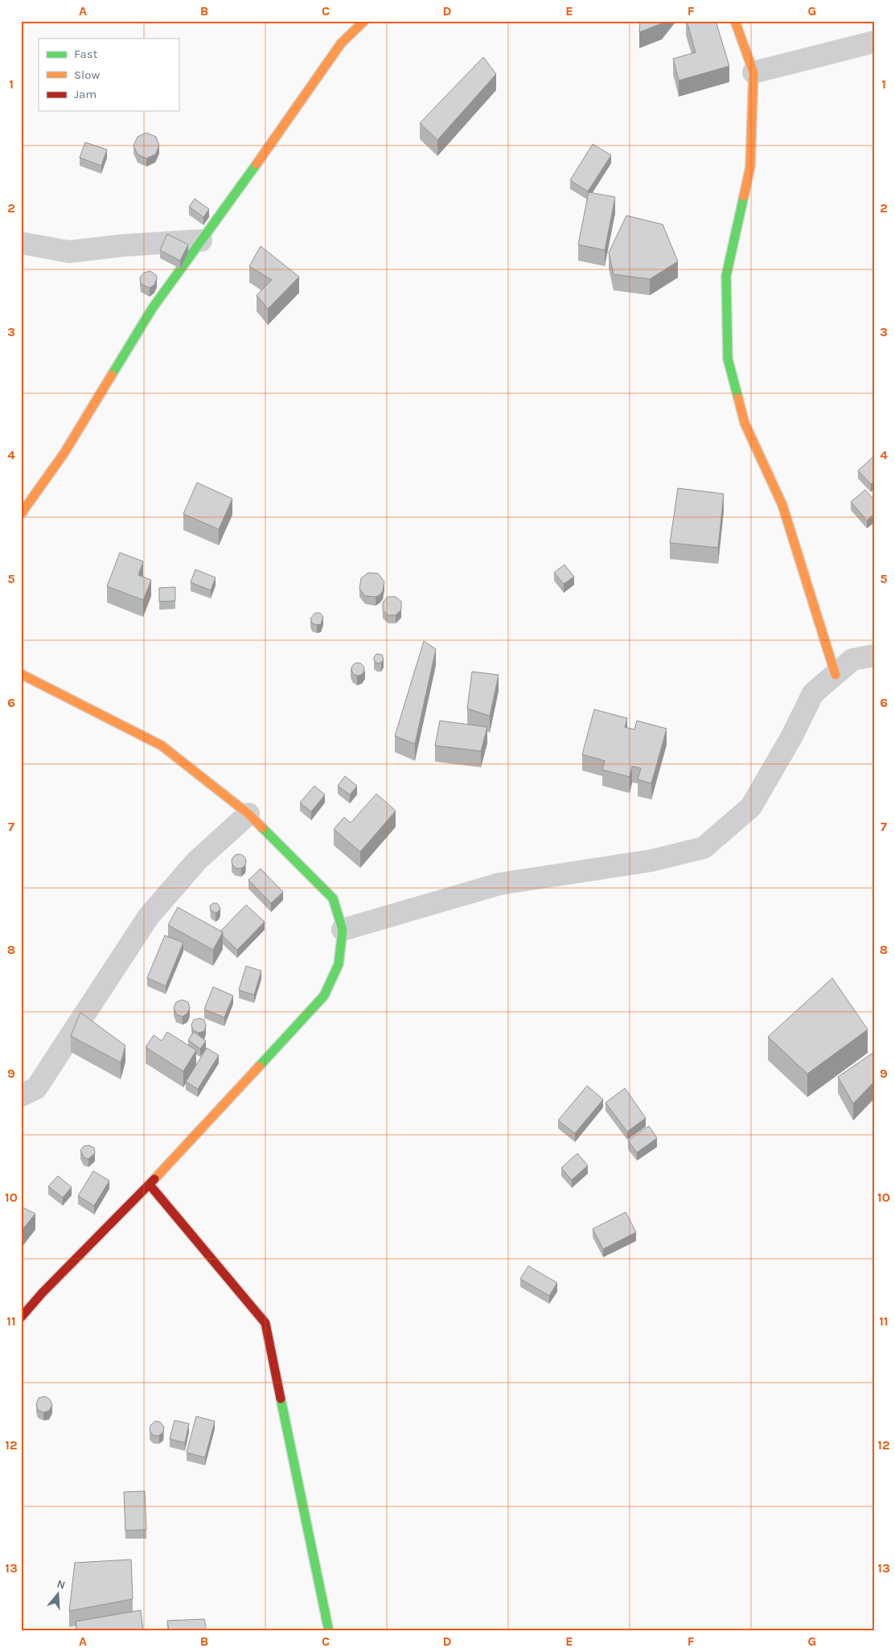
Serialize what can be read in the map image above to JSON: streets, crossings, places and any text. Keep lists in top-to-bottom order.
{
  "legend": ["Fast", "Slow", "Jam"],
  "north": "top",
  "grid": {
    "columns": [
      "A",
      "B",
      "C",
      "D",
      "E",
      "F",
      "G"
    ],
    "rows": [
      "1",
      "2",
      "3",
      "4",
      "5",
      "6",
      "7",
      "8",
      "9",
      "10",
      "11",
      "12",
      "13"
    ]
  }
}
